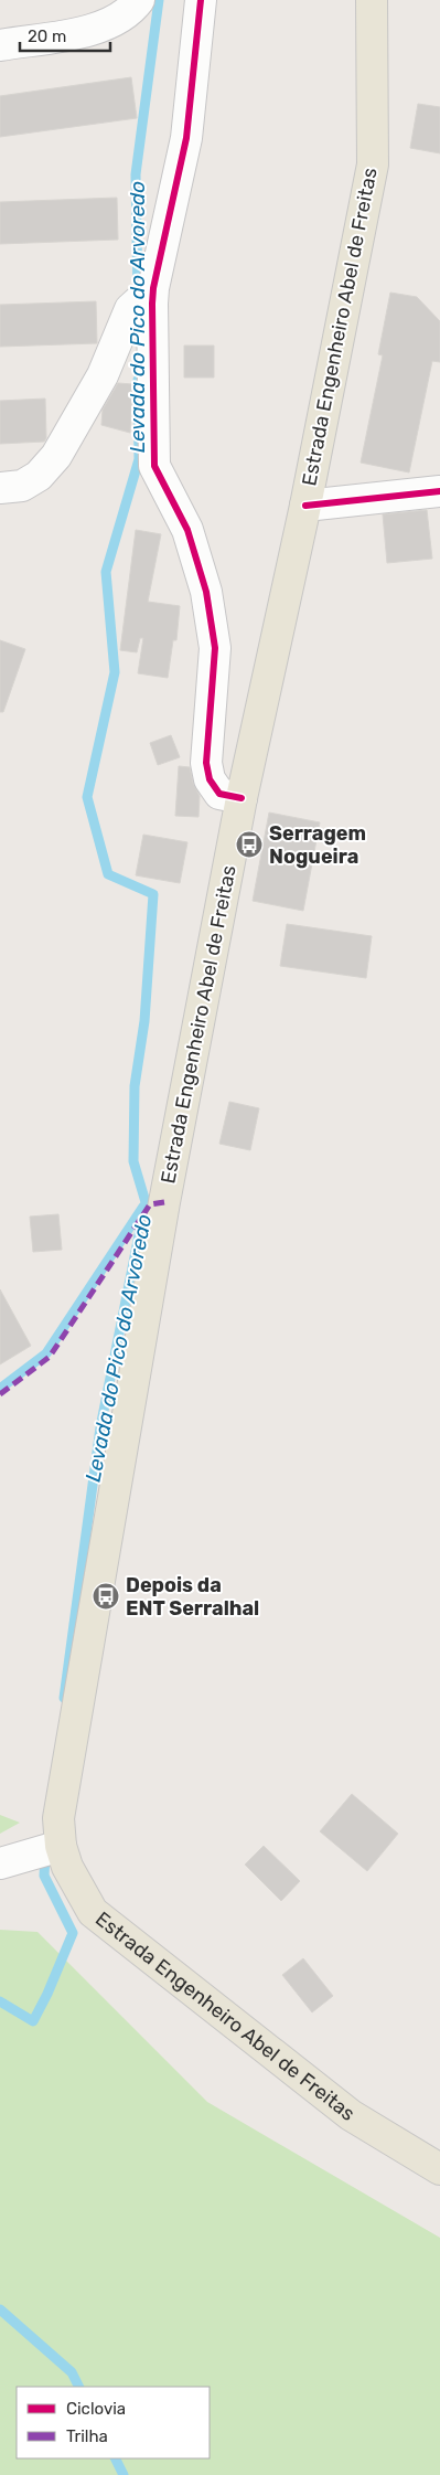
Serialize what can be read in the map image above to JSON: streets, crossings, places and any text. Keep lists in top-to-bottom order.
{
  "streets": {
    "main road": ["Estrada Engenheiro Abel de Freitas"]
  },
  "water": ["Levada do Pico do Arvoredo"],
  "places": {
    "bus stop": ["Serragem Nogueira", "Depois da ENT Serralhal"]
  },
  "legend": ["Ciclovia", "Trilha"],
  "scale_bar": "20 m"
}
